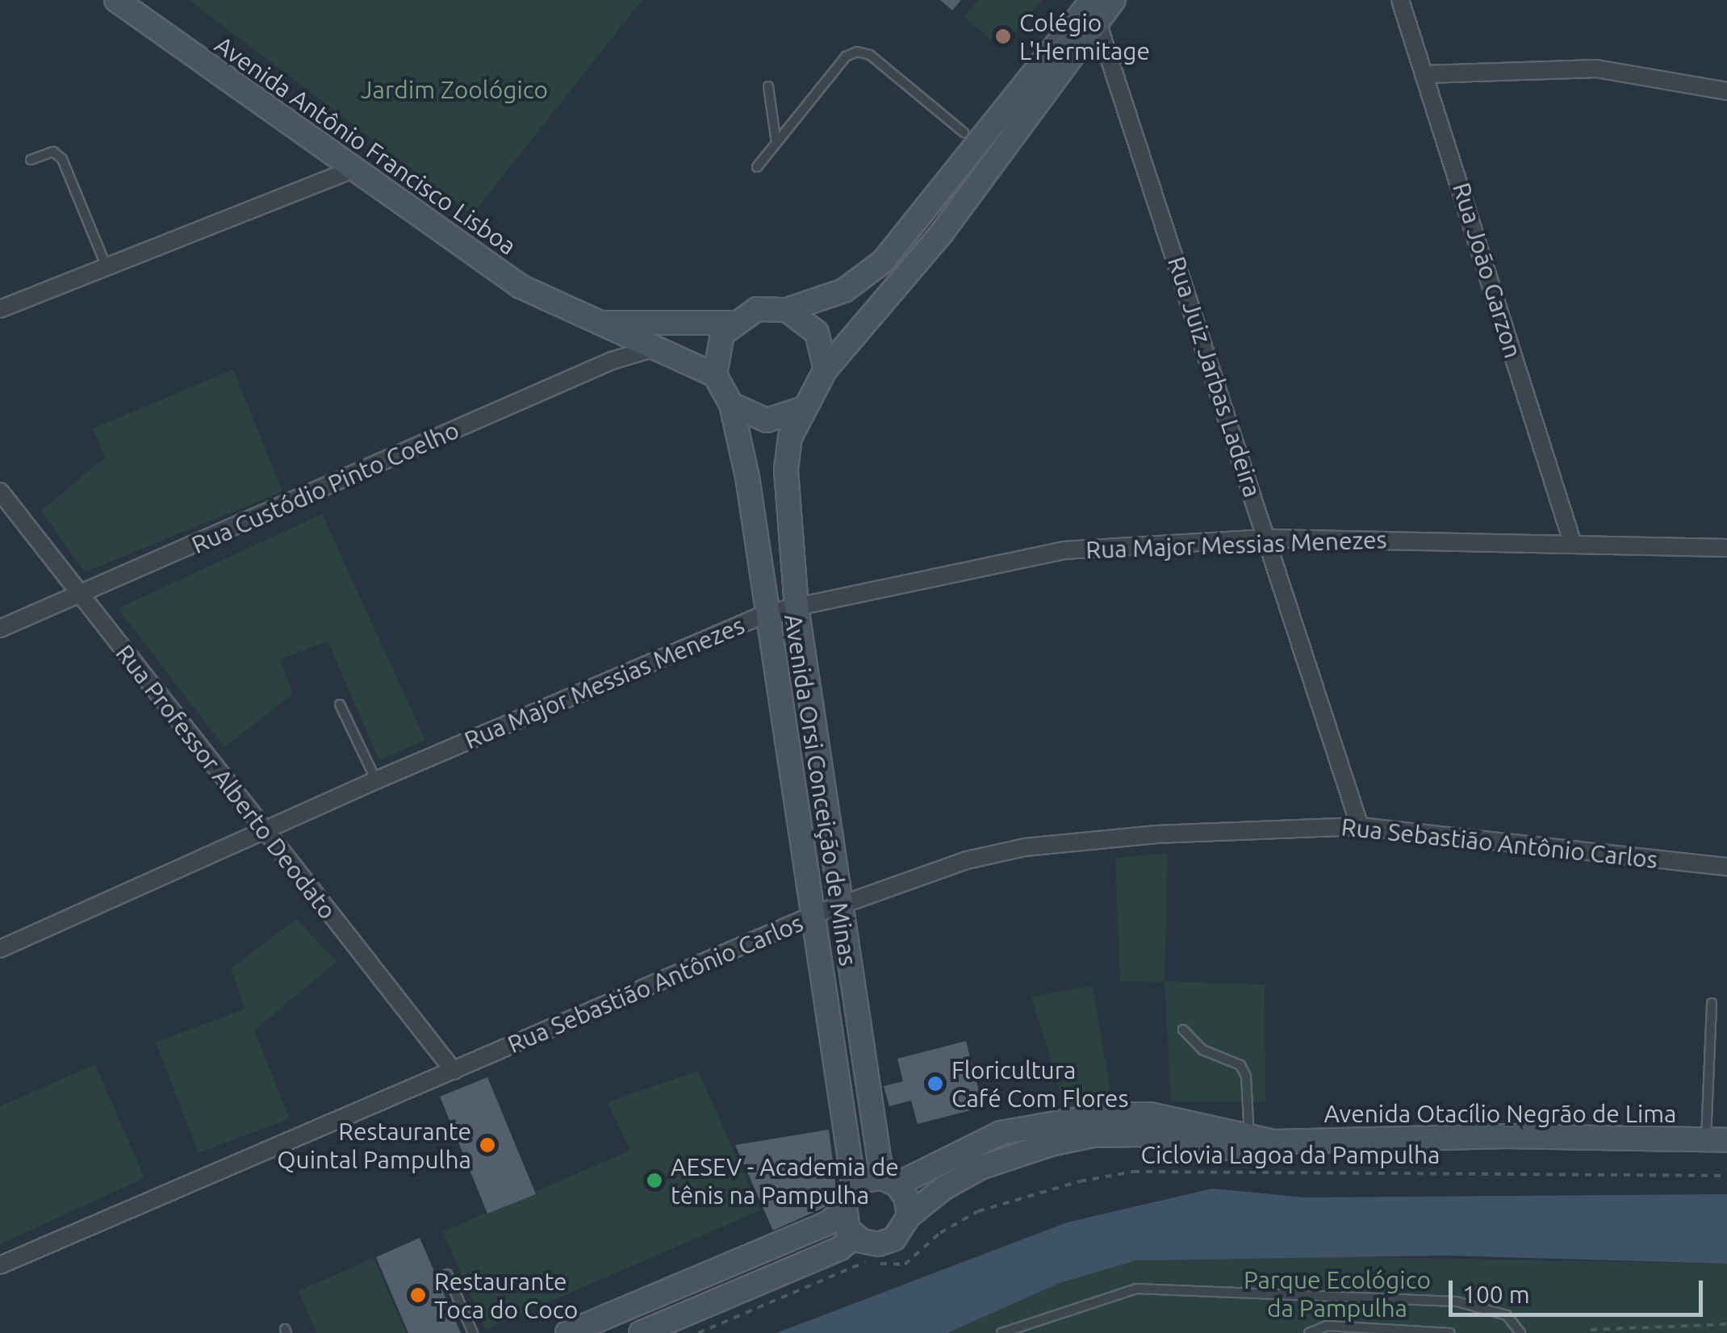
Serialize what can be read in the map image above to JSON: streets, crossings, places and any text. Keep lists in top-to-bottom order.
{
  "streets": {
    "street": [
      "Avenida Antônio Francisco Lisboa",
      "Rua João Garzon",
      "Rua Juiz Jarbas Ladeira",
      "Rua Custódio Pinto Coelho",
      "Rua Major Messias Menezes",
      "Rua Professor Alberto Deodato",
      "Avenida Orsi Conceição de Minas",
      "Rua Sebastião Antônio Carlos",
      "Avenida Otacílio Negrão de Lima"
    ],
    "path": ["Ciclovia Lagoa da Pampulha"]
  },
  "crossings": [
    ["Avenida Antônio Francisco Lisboa", "Rua Custódio Pinto Coelho"],
    ["Avenida Antônio Francisco Lisboa", "Avenida Orsi Conceição de Minas"],
    ["Rua João Garzon", "Rua Major Messias Menezes"],
    ["Rua Juiz Jarbas Ladeira", "Rua Major Messias Menezes"],
    ["Rua Juiz Jarbas Ladeira", "Rua Sebastião Antônio Carlos"],
    ["Rua Custódio Pinto Coelho", "Rua Professor Alberto Deodato"],
    ["Rua Major Messias Menezes", "Rua Professor Alberto Deodato"],
    ["Rua Major Messias Menezes", "Avenida Orsi Conceição de Minas"],
    ["Rua Professor Alberto Deodato", "Rua Sebastião Antônio Carlos"],
    ["Avenida Orsi Conceição de Minas", "Rua Sebastião Antônio Carlos"],
    ["Avenida Orsi Conceição de Minas", "Avenida Otacílio Negrão de Lima"]
  ],
  "parks": ["Jardim Zoológico", "Parque Ecológico da Pampulha"],
  "places": [
    "Colégio L'Hermitage",
    "Floricultura Café Com Flores",
    "Restaurante Quintal Pampulha",
    "AESEV - Academia de tênis na Pampulha",
    "Restaurante Toca do Coco"
  ],
  "scale_bar": "100 m"
}
